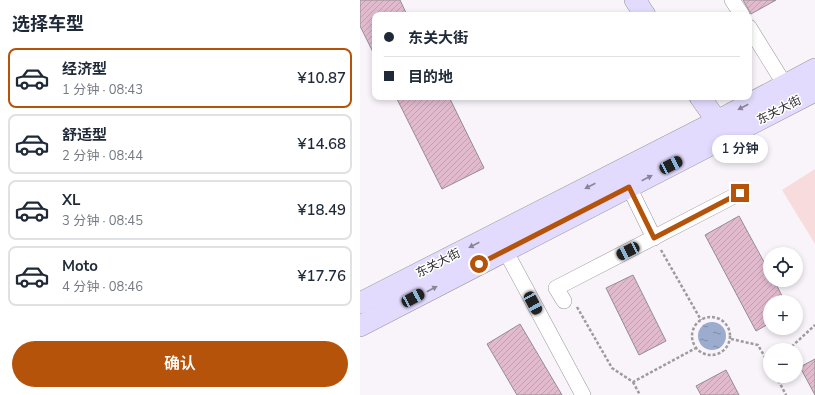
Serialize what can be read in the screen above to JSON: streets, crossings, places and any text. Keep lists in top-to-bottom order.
{
  "streets": {
    "main road": ["东关大街"]
  },
  "page": {
    "heading": "选择车型",
    "banner": ["东关大街", "目的地"],
    "list": [
      {
        "name": "经济型",
        "note": "1 分钟 · 08:43",
        "value": "¥10.87"
      },
      {
        "name": "舒适型",
        "note": "2 分钟 · 08:44",
        "value": "¥14.68"
      },
      {
        "name": "XL",
        "note": "3 分钟 · 08:45",
        "value": "¥18.49"
      },
      {
        "name": "Moto",
        "note": "4 分钟 · 08:46",
        "value": "¥17.76"
      }
    ],
    "bubble": "1 分钟",
    "map_buttons": ["+", "−"],
    "buttons": "确认"
  }
}
